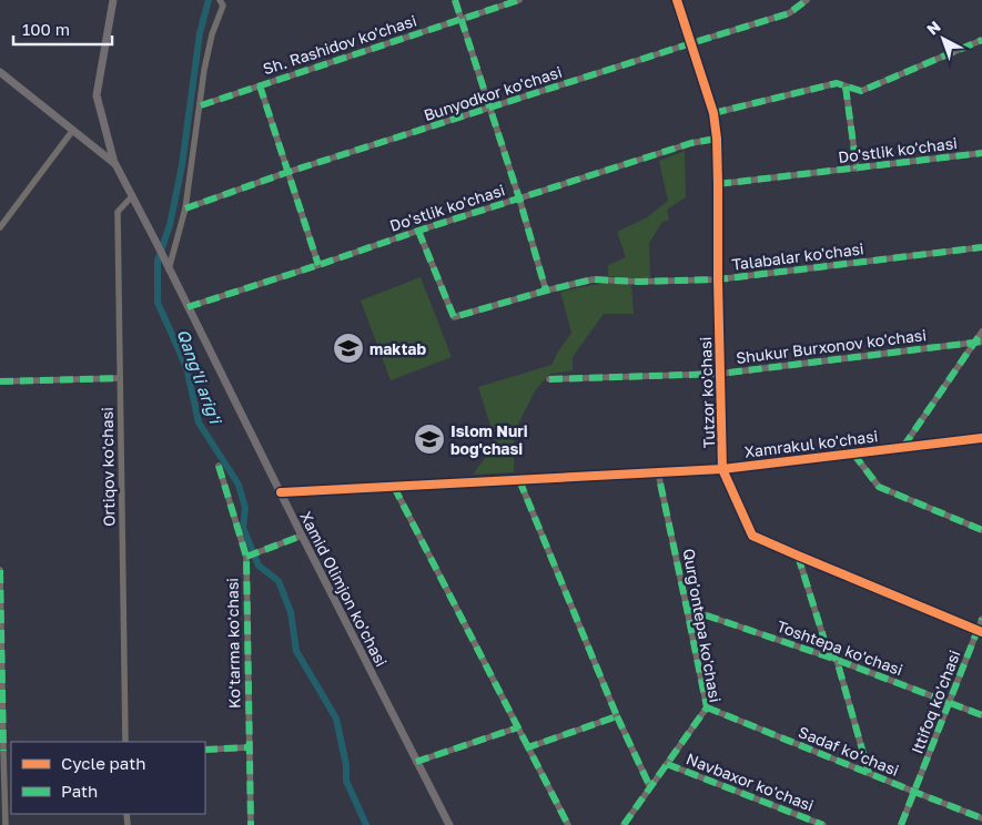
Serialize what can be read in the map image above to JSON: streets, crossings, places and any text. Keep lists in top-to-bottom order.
{
  "streets": {
    "main road": ["Xamid Olimjon ko'chasi"],
    "street": [
      "Sh. Rashidov ko'chasi",
      "Bunyodkor ko'chasi",
      "Do'stlik ko'chasi",
      "Talabalar ko'chasi",
      "Shukur Burxonov ko'chasi",
      "Tutzor ko'chasi",
      "Xamrakul ko'chasi",
      "Ortiqov ko'chasi",
      "Qurg'ontepa ko'chasi",
      "Ko'tarma ko'chasi",
      "Toshtepa ko'chasi",
      "Ittifoq ko'chasi",
      "Sadaf ko'chasi",
      "Navbaxor ko'chasi"
    ]
  },
  "crossings": [
    ["Bunyodkor ko'chasi", "Tutzor ko'chasi"],
    ["Do'stlik ko'chasi", "Talabalar ko'chasi"],
    ["Do'stlik ko'chasi", "Tutzor ko'chasi"],
    ["Do'stlik ko'chasi", "Xamid Olimjon ko'chasi"],
    ["Talabalar ko'chasi", "Tutzor ko'chasi"],
    ["Shukur Burxonov ko'chasi", "Tutzor ko'chasi"],
    ["Tutzor ko'chasi", "Xamrakul ko'chasi"],
    ["Tutzor ko'chasi", "Ittifoq ko'chasi"],
    ["Xamrakul ko'chasi", "Xamid Olimjon ko'chasi"],
    ["Xamrakul ko'chasi", "Qurg'ontepa ko'chasi"],
    ["Ortiqov ko'chasi", "Xamid Olimjon ko'chasi"],
    ["Qurg'ontepa ko'chasi", "Toshtepa ko'chasi"],
    ["Qurg'ontepa ko'chasi", "Sadaf ko'chasi"],
    ["Qurg'ontepa ko'chasi", "Navbaxor ko'chasi"],
    ["Toshtepa ko'chasi", "Ittifoq ko'chasi"],
    ["Ittifoq ko'chasi", "Sadaf ko'chasi"]
  ],
  "water": ["Qang'li arig'i"],
  "places": {
    "school or university": ["maktab", "Islom Nuri bog'chasi"]
  },
  "legend": ["Cycle path", "Path"],
  "scale_bar": "100 m",
  "north": "top left"
}
